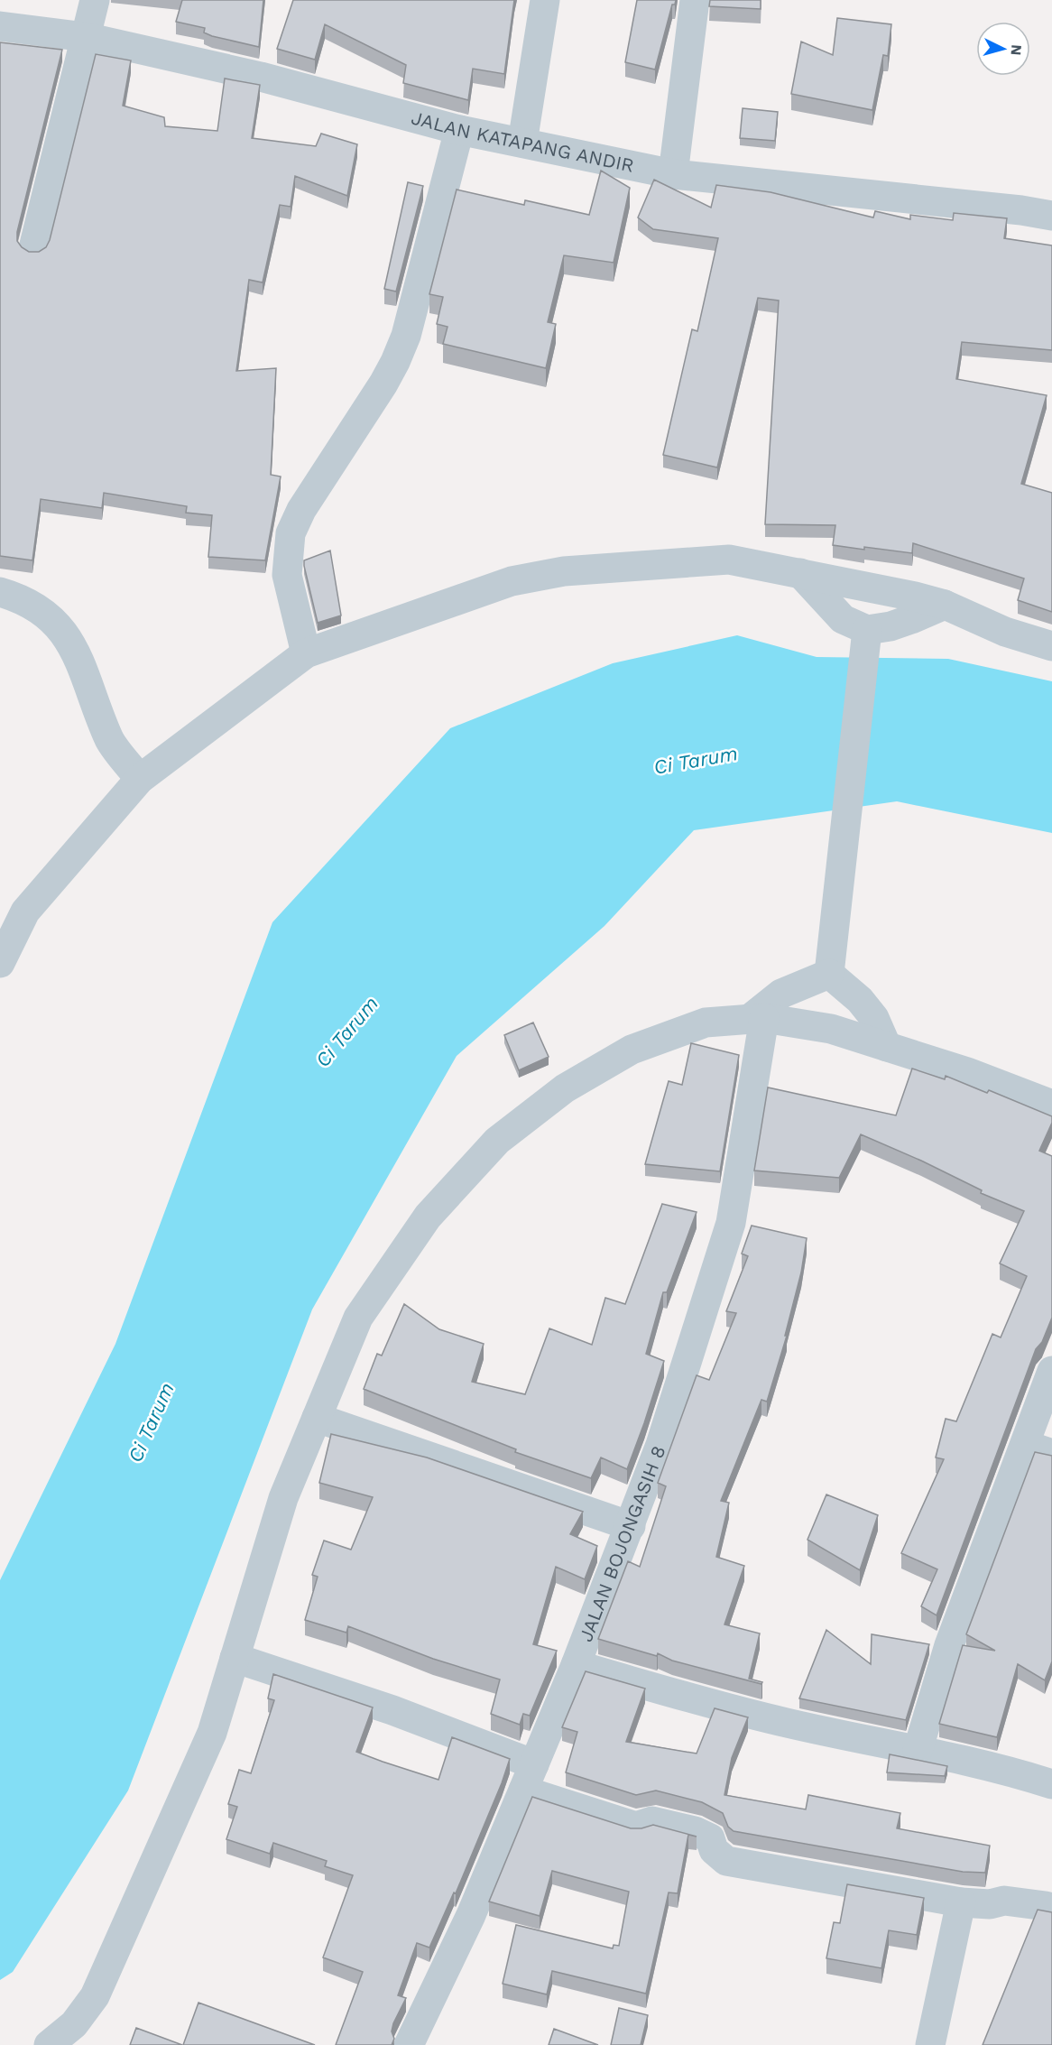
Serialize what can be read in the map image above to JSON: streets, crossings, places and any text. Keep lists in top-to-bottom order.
{
  "streets": {
    "street": ["JALAN KATAPANG ANDIR", "JALAN BOJONGASIH 8"]
  },
  "water": ["Ci Tarum"],
  "north": "right"
}
